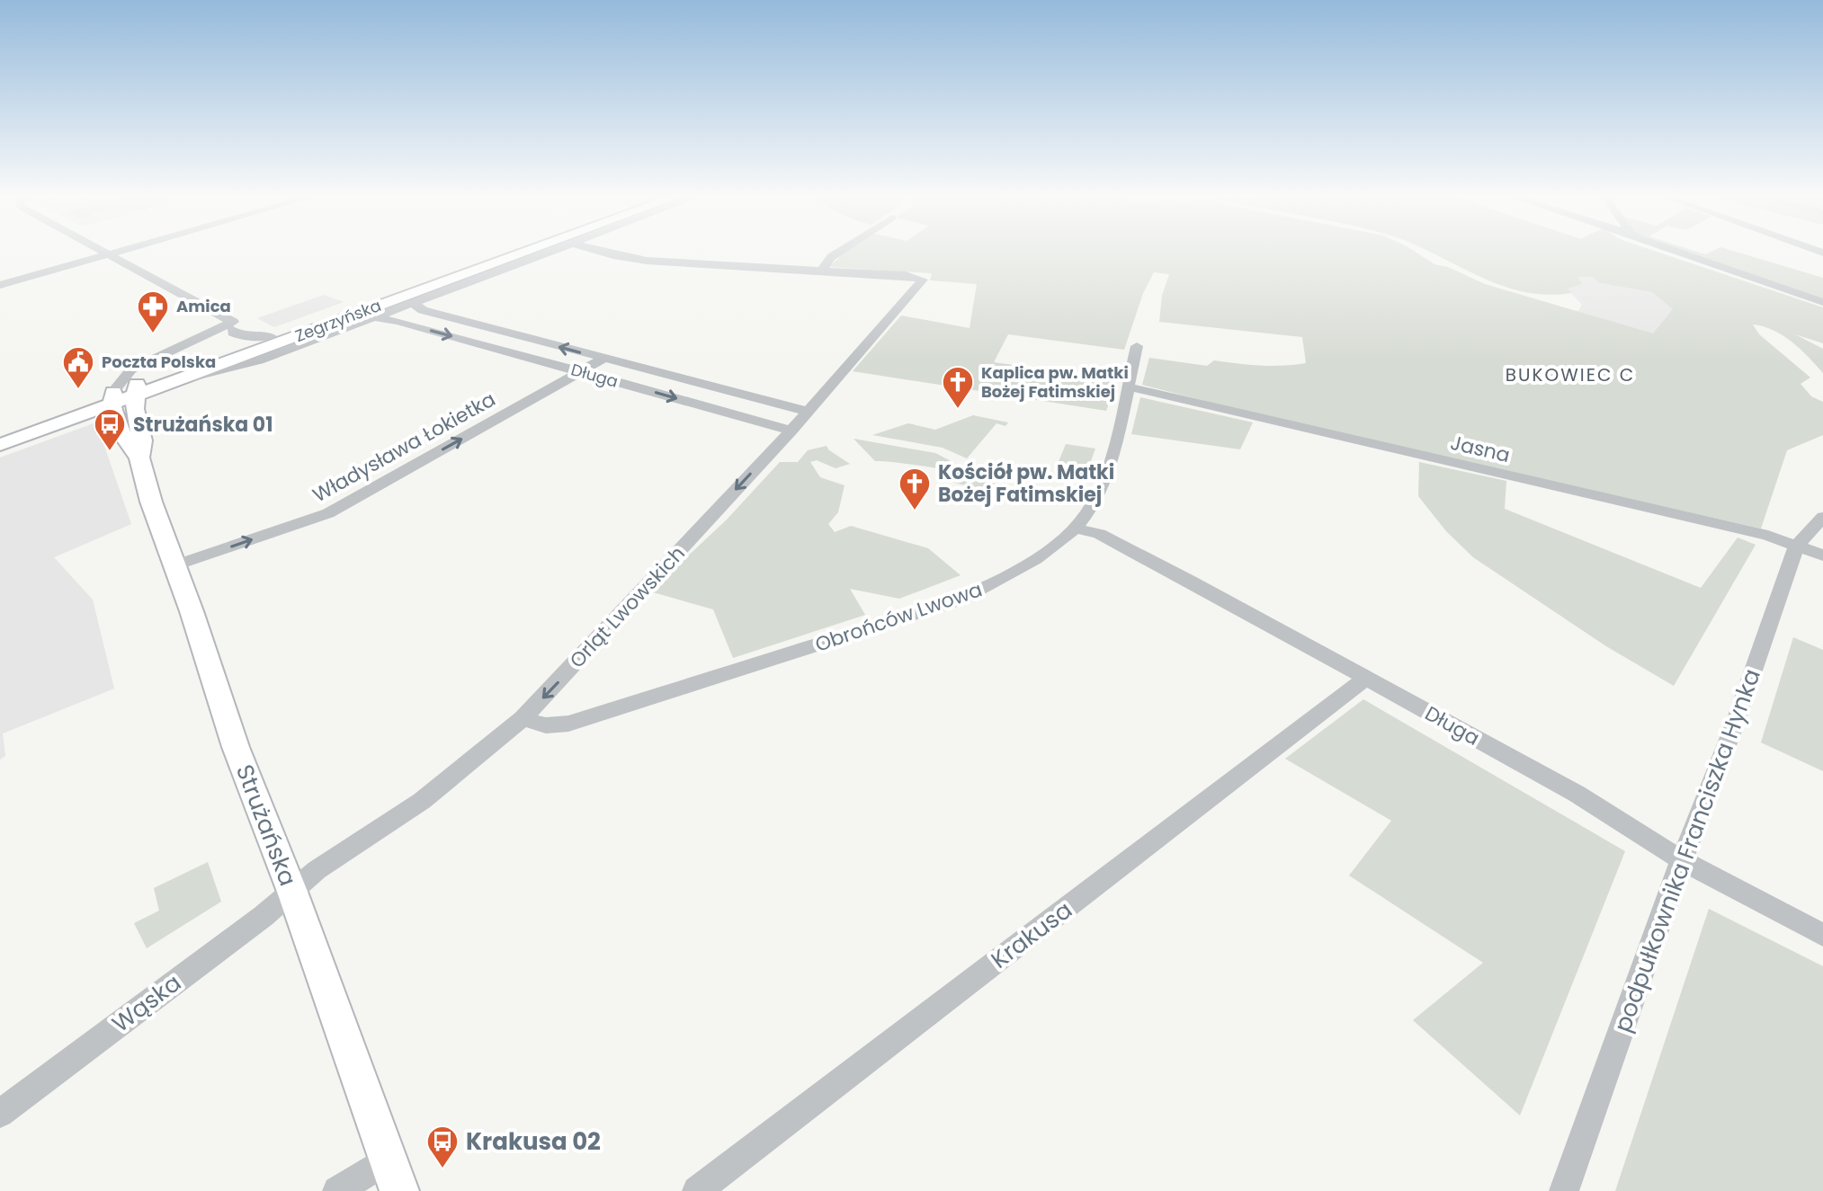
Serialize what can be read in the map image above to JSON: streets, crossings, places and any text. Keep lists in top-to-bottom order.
{
  "streets": {
    "main road": ["Zegrzyńska", "Strużańska"],
    "street": [
      "Długa",
      "Władysława Łokietka",
      "Jasna",
      "Orląt Lwowskich",
      "Obrońców Lwowa",
      "podpułkownika Franciszka Hynka",
      "Krakusa",
      "Wąska"
    ]
  },
  "crossings": [
    ["Zegrzyńska", "Strużańska"],
    ["Długa", "Władysława Łokietka"],
    ["Długa", "Orląt Lwowskich"],
    ["Długa", "Obrońców Lwowa"],
    ["Długa", "podpułkownika Franciszka Hynka"],
    ["Długa", "Krakusa"],
    ["Władysława Łokietka", "Strużańska"],
    ["Jasna", "Obrońców Lwowa"],
    ["Jasna", "podpułkownika Franciszka Hynka"],
    ["Orląt Lwowskich", "Obrońców Lwowa"],
    ["Orląt Lwowskich", "Strużańska"],
    ["Orląt Lwowskich", "Wąska"],
    ["Strużańska", "Wąska"]
  ],
  "one_way": ["Orląt Lwowskich"],
  "districts": ["BUKOWIEC C"],
  "places": {
    "pharmacy": ["Amica"],
    "public building": ["Poczta Polska"],
    "church": ["Kaplica pw. Matki Bożej Fatimskiej", "Kościół pw. Matki Bożej Fatimskiej"],
    "bus stop": ["Strużańska 01", "Krakusa 02"]
  }
}
